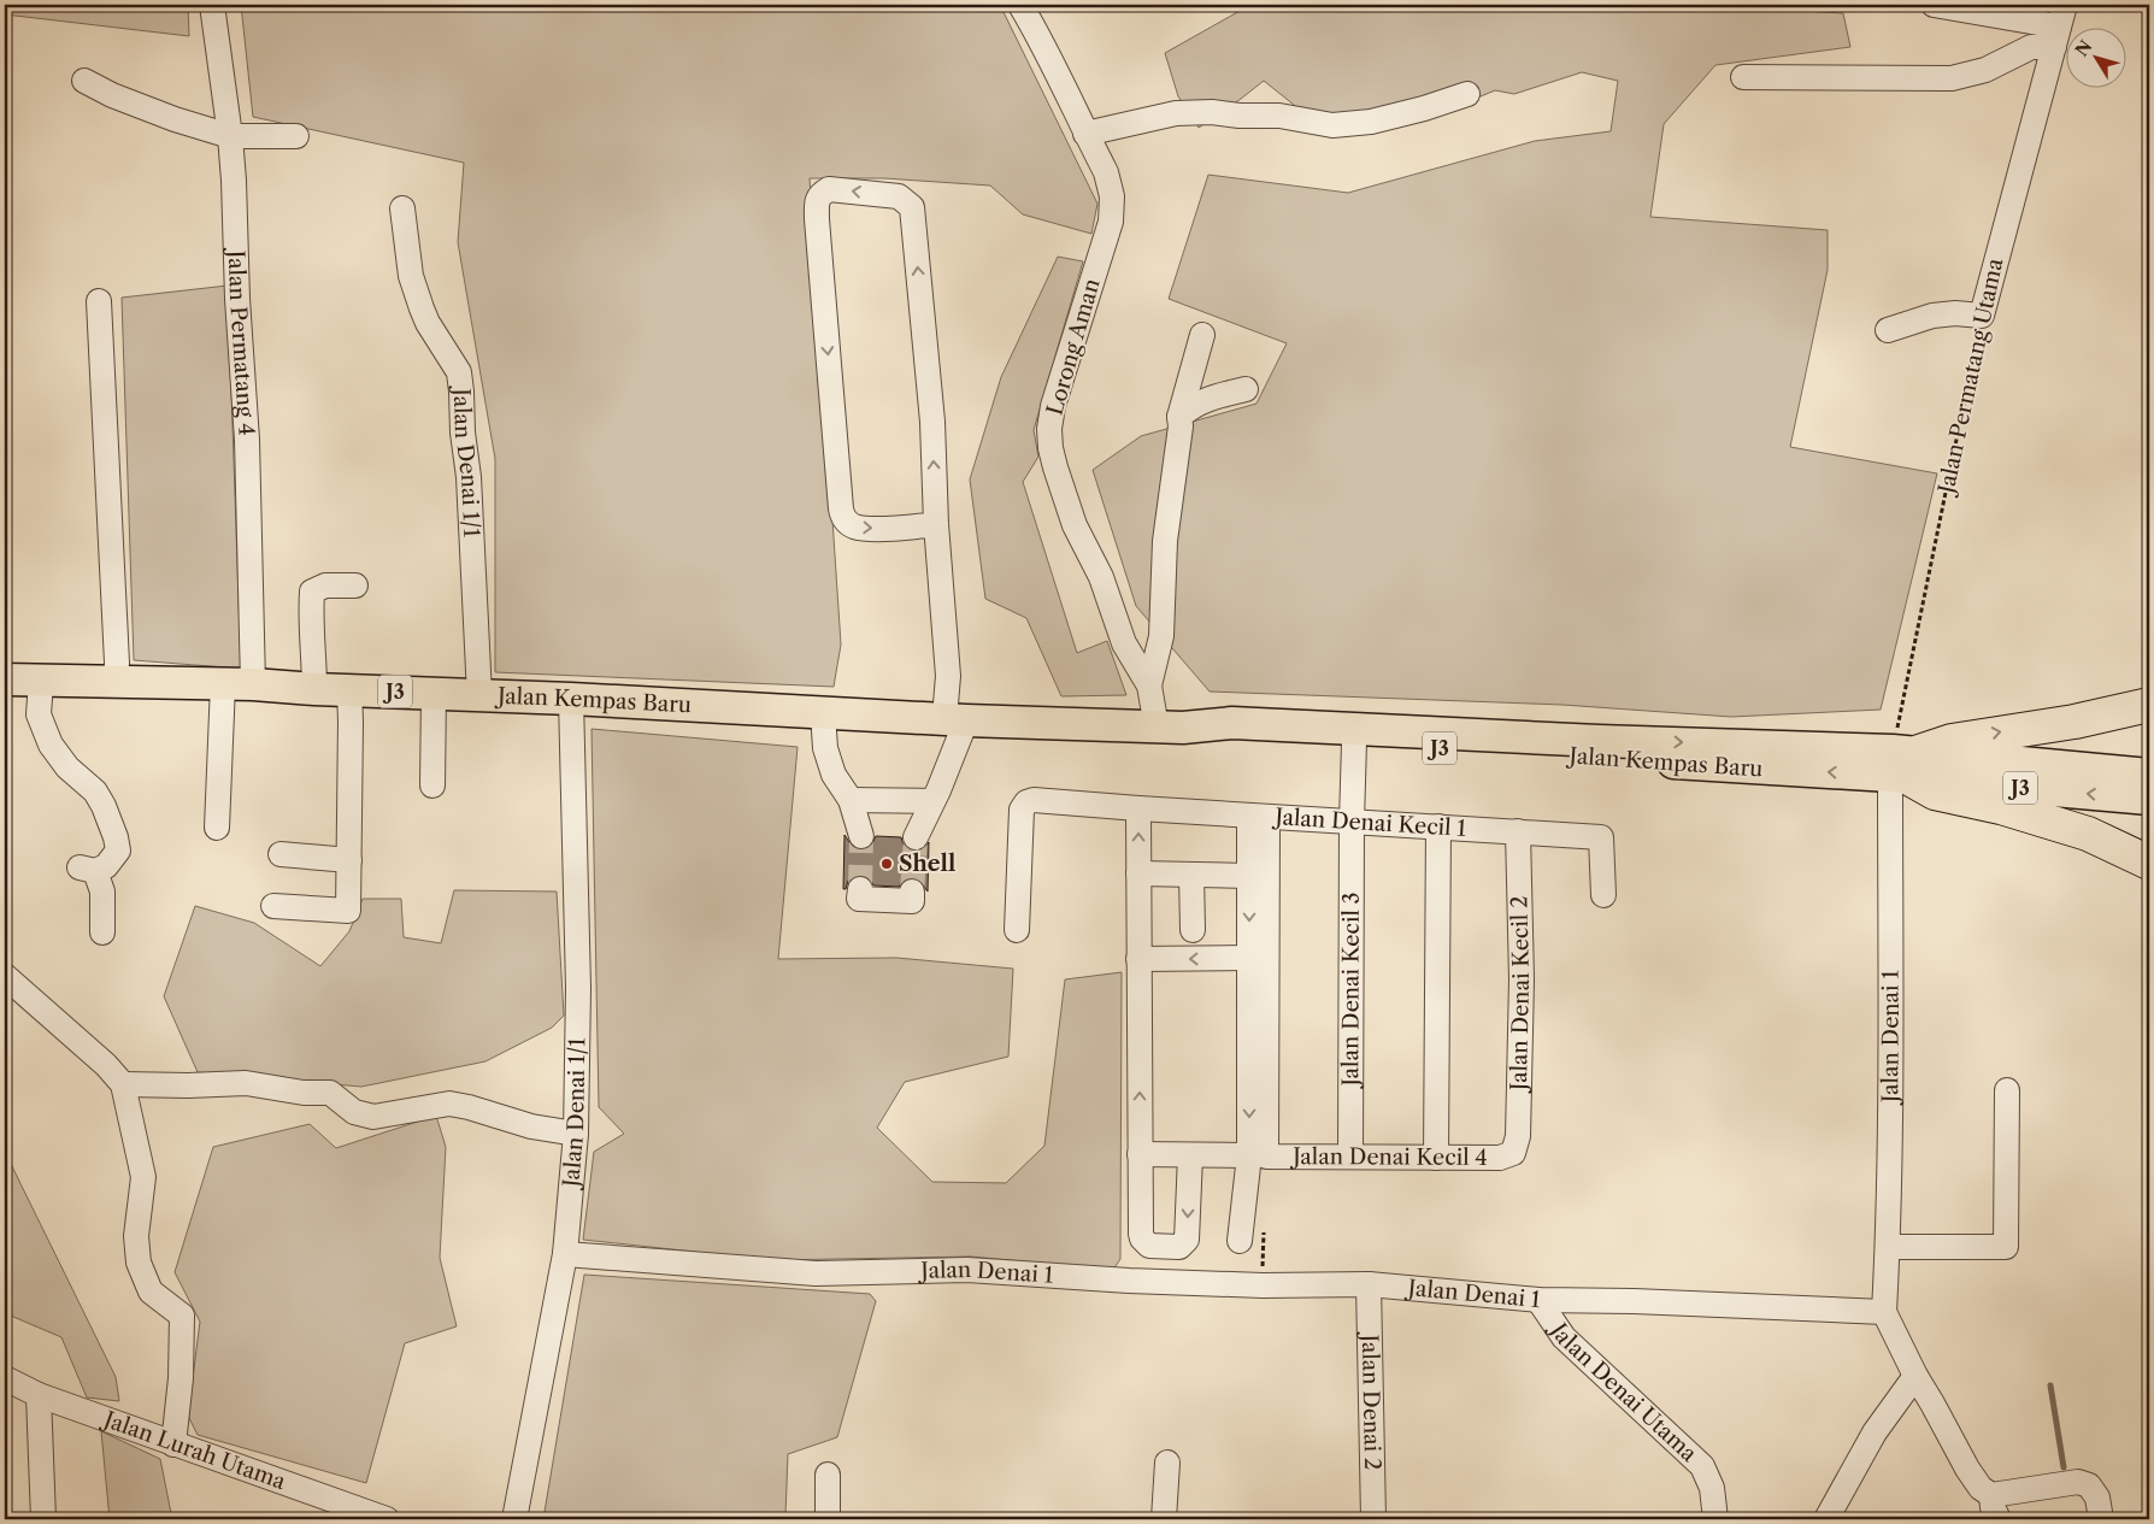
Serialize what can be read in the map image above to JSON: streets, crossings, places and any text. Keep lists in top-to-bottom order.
{
  "streets": {
    "main road": ["J3", "Jalan Kempas Baru"],
    "street": [
      "Jalan Permatang 4",
      "Lorong Aman",
      "Jalan Permatang Utama",
      "Jalan Denai 1/1",
      "Jalan Denai Kecil 1",
      "Jalan Denai Kecil 3",
      "Jalan Denai Kecil 2",
      "Jalan Denai 1",
      "Jalan Denai Kecil 4",
      "Jalan Denai Utama",
      "Jalan Denai 2",
      "Jalan Lurah Utama"
    ]
  },
  "crossings": [
    ["Jalan Permatang 4", "Jalan Kempas Baru"],
    ["Lorong Aman", "Jalan Kempas Baru"],
    ["Jalan Permatang Utama", "Jalan Kempas Baru"],
    ["Jalan Permatang Utama", "Jalan Denai 1"],
    ["Jalan Denai 1/1", "Jalan Kempas Baru"],
    ["Jalan Denai 1/1", "Jalan Denai 1"],
    ["Jalan Kempas Baru", "Jalan Denai Kecil 3"],
    ["Jalan Kempas Baru", "Jalan Denai 1"],
    ["Jalan Denai Kecil 1", "Jalan Denai Kecil 3"],
    ["Jalan Denai Kecil 1", "Jalan Denai Kecil 2"],
    ["Jalan Denai Kecil 3", "Jalan Denai Kecil 4"],
    ["Jalan Denai Kecil 2", "Jalan Denai Kecil 4"],
    ["Jalan Denai 1", "Jalan Denai Utama"],
    ["Jalan Denai 1", "Jalan Denai 2"]
  ],
  "places": ["Shell"],
  "north": "top left"
}
